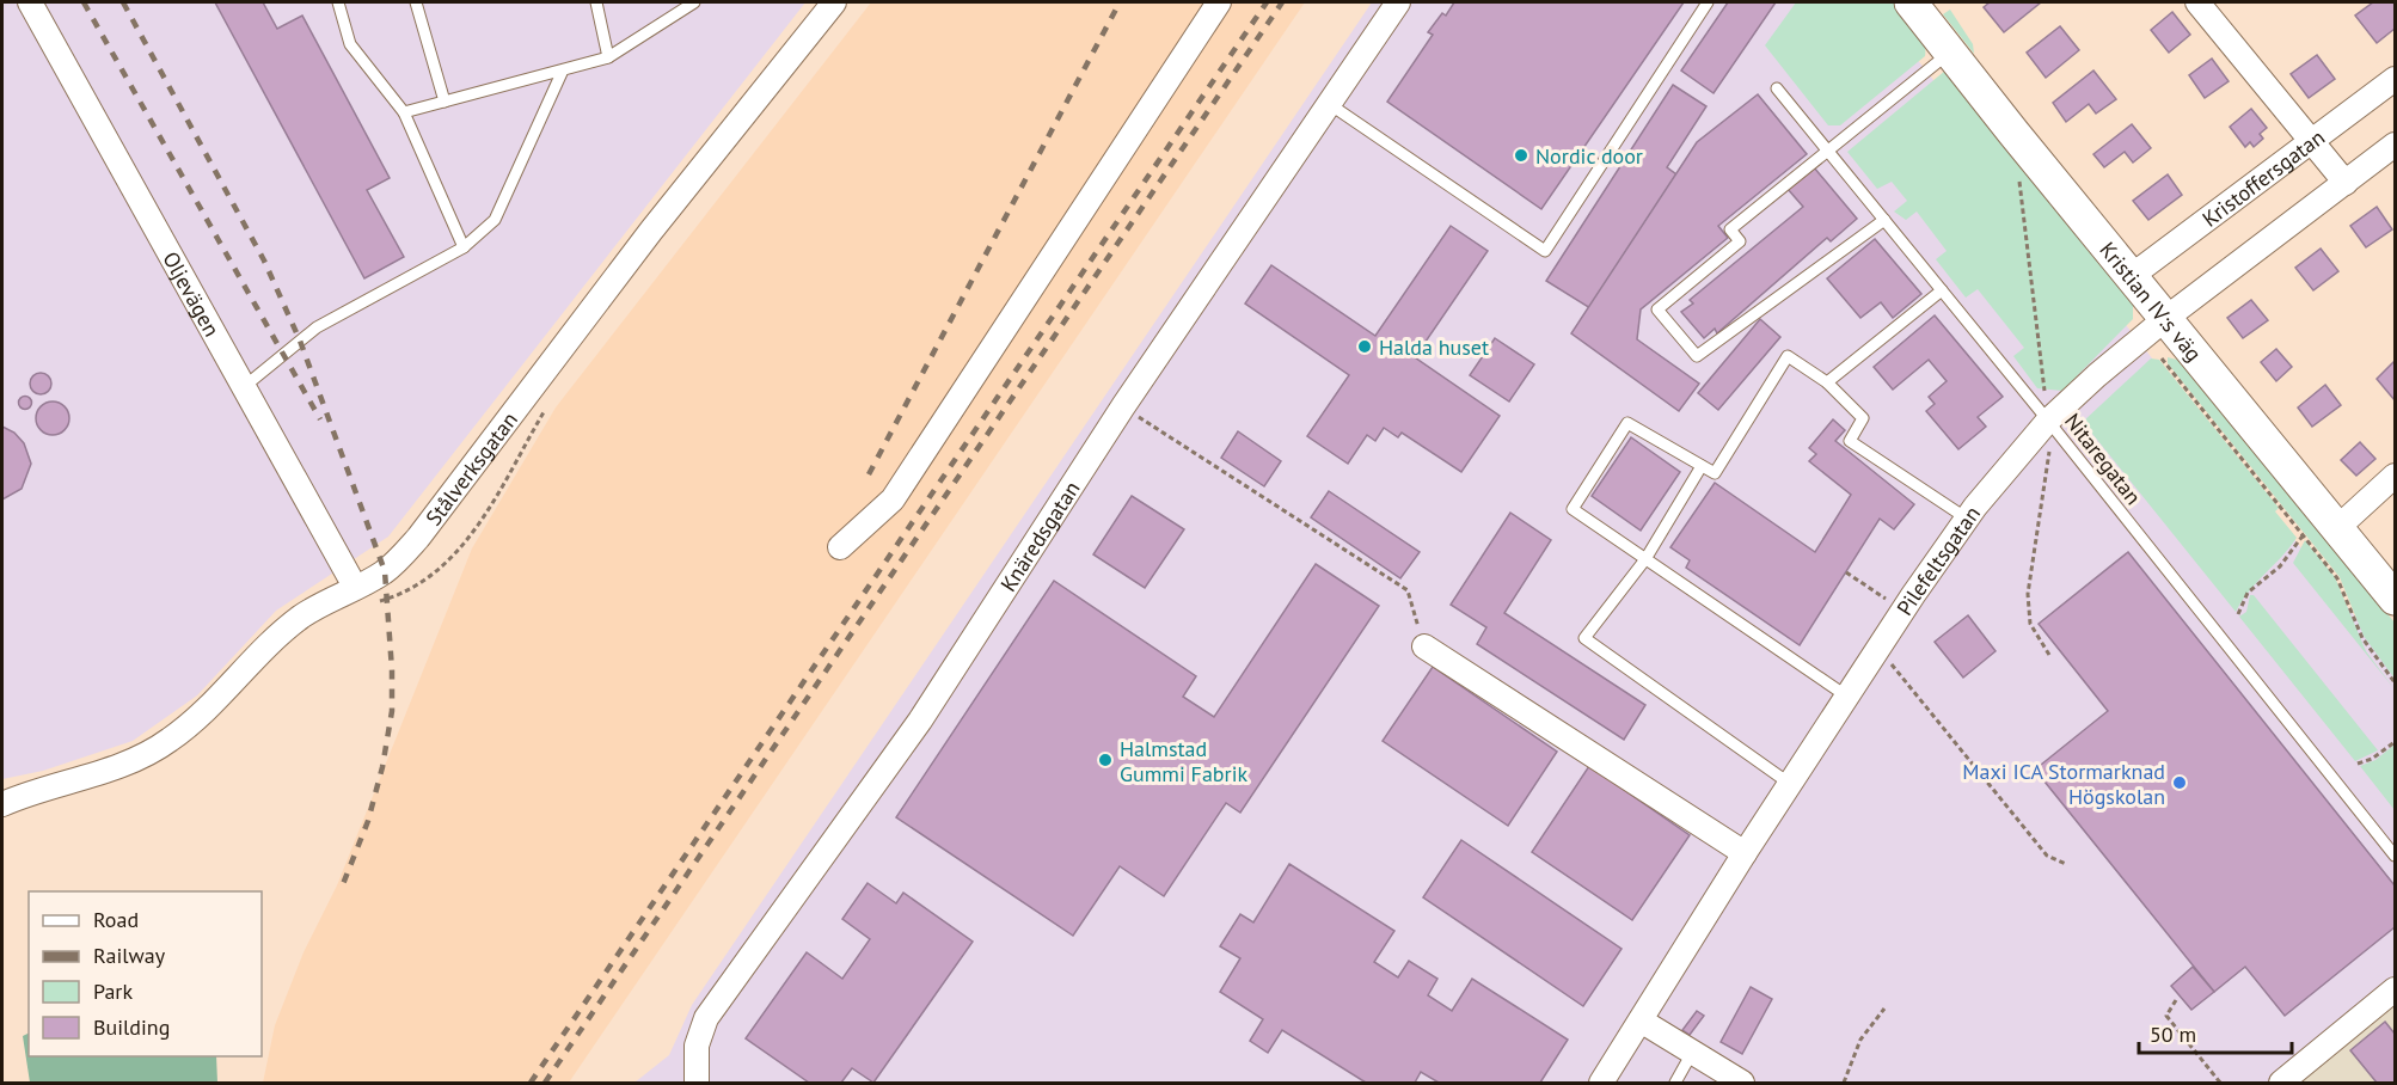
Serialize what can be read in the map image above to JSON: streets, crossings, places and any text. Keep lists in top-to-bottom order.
{
  "streets": {
    "street": [
      "Kristoffersgatan",
      "Oljevägen",
      "Kristian IV:s väg",
      "Stålverksgatan",
      "Knäredsgatan",
      "Pilefeltsgatan"
    ],
    "lane": ["Nitaregatan"]
  },
  "crossings": [
    ["Kristoffersgatan", "Kristian IV:s väg"],
    ["Oljevägen", "Stålverksgatan"],
    ["Kristian IV:s väg", "Pilefeltsgatan"],
    ["Nitaregatan", "Pilefeltsgatan"]
  ],
  "places": [
    "Nordic door",
    "Halda huset",
    "Halmstad Gummi Fabrik",
    "Maxi ICA Stormarknad Högskolan"
  ],
  "legend": [
    "Road",
    "Railway",
    "Park",
    "Building"
  ],
  "scale_bar": "50 m"
}
